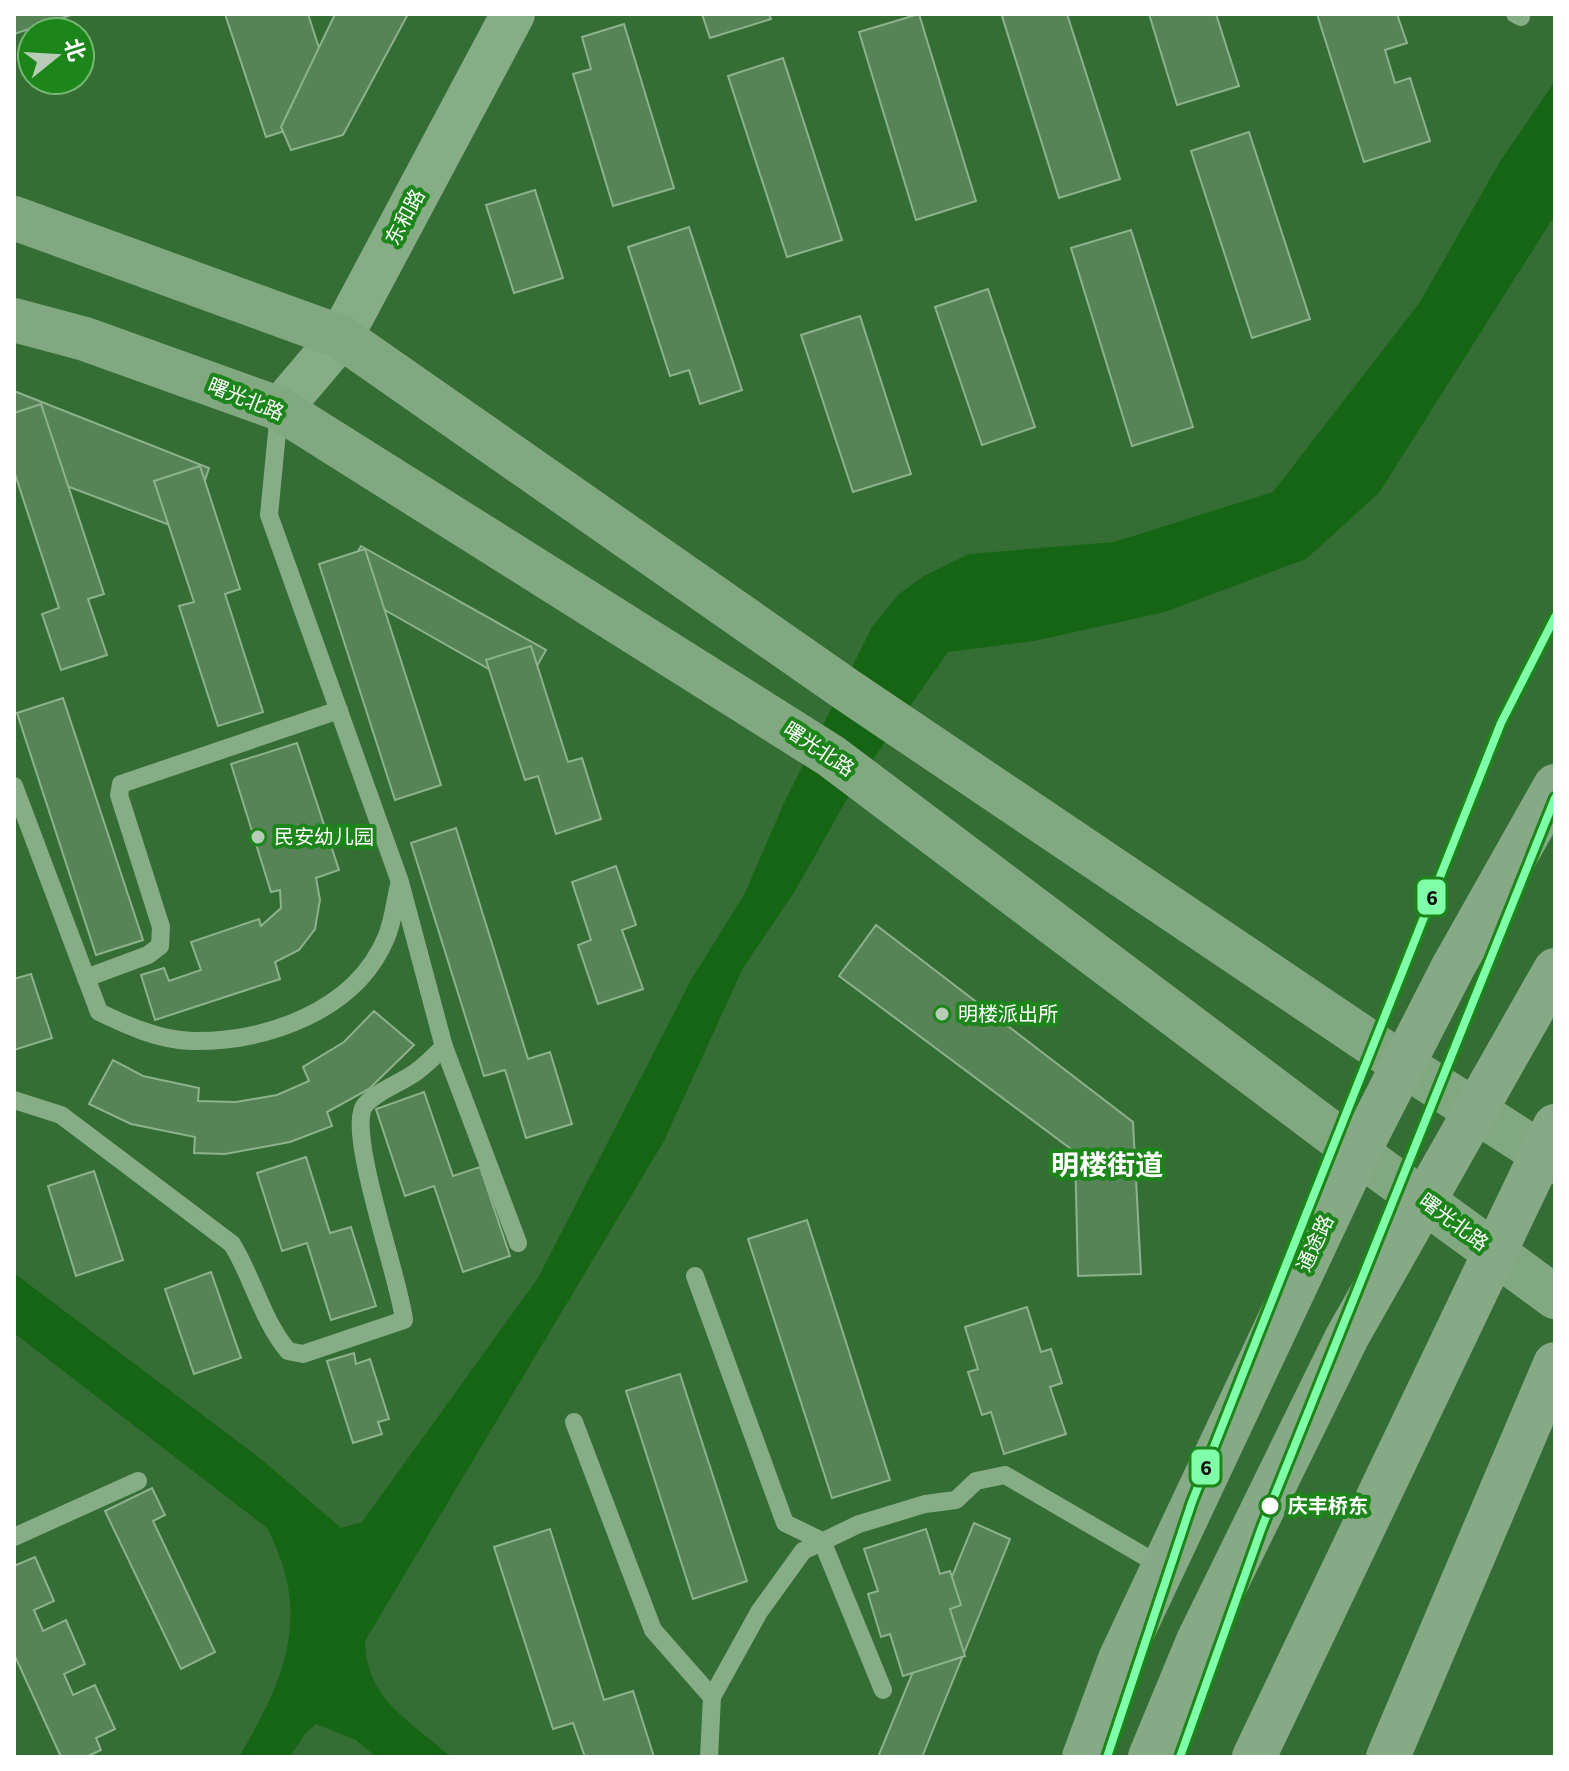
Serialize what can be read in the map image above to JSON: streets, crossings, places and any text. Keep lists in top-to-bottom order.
{
  "streets": {
    "main road": ["曙光北路", "通途路"],
    "street": ["东和路"]
  },
  "crossings": [
    ["东和路", "曙光北路"],
    ["曙光北路", "通途路"]
  ],
  "districts": ["明楼街道"],
  "places": ["民安幼儿园", "明楼派出所", "庆丰桥东"],
  "lines": ["transit line 6"],
  "north": "right"
}
